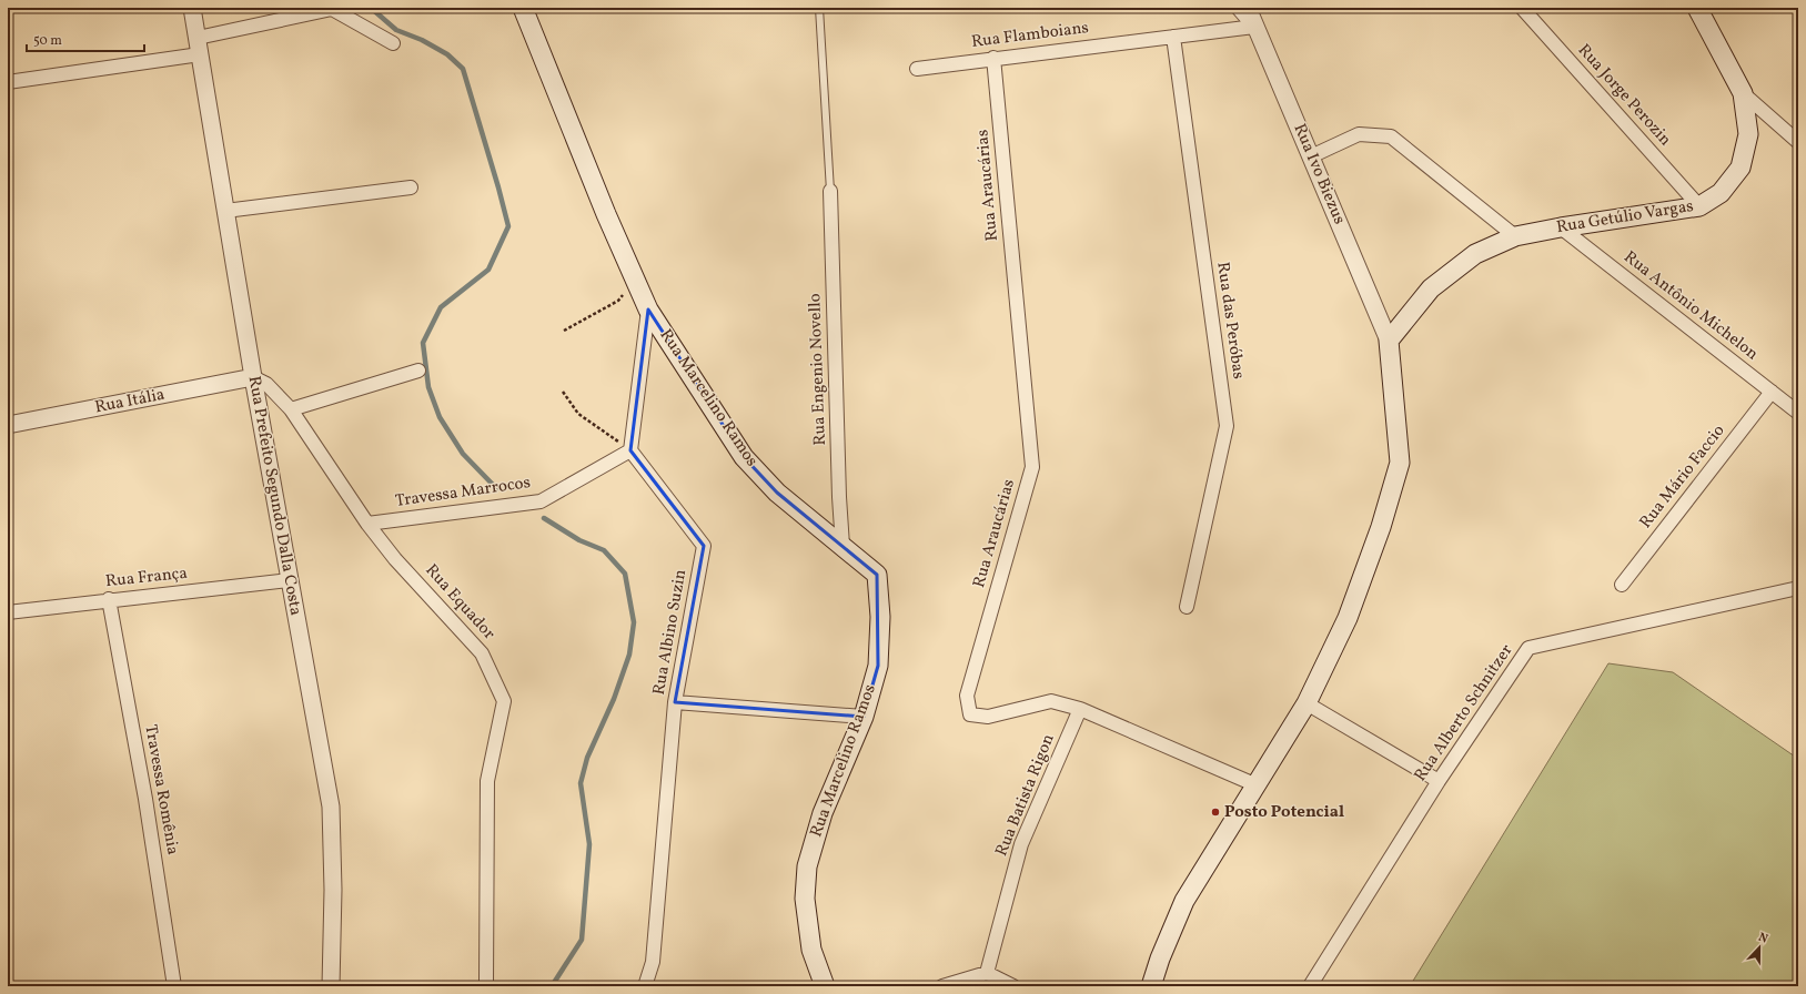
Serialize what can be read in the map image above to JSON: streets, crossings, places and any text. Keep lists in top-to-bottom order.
{
  "streets": {
    "main road": ["Rua Getúlio Vargas", "Rua Marcelino Ramos"],
    "street": [
      "Rua Flamboians",
      "Rua Jorge Perozin",
      "Rua Ivo Biezus",
      "Rua Araucárias",
      "Rua Antônio Michelon",
      "Rua das Peróbas",
      "Rua Engenio Novello",
      "Rua Itália",
      "Rua Mário Faccio",
      "Travessa Marrocos",
      "Rua Prefeito Segundo Dalla Costa",
      "Rua França",
      "Rua Equador",
      "Rua Albino Suzin",
      "Rua Alberto Schnitzer",
      "Travessa Romênia",
      "Rua Batista Rigon"
    ]
  },
  "crossings": [
    ["Rua Flamboians", "Rua Ivo Biezus"],
    ["Rua Flamboians", "Rua Araucárias"],
    ["Rua Flamboians", "Rua das Peróbas"],
    ["Rua Jorge Perozin", "Rua Getúlio Vargas"],
    ["Rua Ivo Biezus", "Rua Getúlio Vargas"],
    ["Rua Araucárias", "Rua Batista Rigon"],
    ["Rua Getúlio Vargas", "Rua Antônio Michelon"],
    ["Rua Antônio Michelon", "Rua Mário Faccio"],
    ["Rua Engenio Novello", "Rua Marcelino Ramos"],
    ["Rua Itália", "Rua Prefeito Segundo Dalla Costa"],
    ["Rua Itália", "Rua Equador"],
    ["Travessa Marrocos", "Rua Equador"],
    ["Travessa Marrocos", "Rua Albino Suzin"],
    ["Rua Prefeito Segundo Dalla Costa", "Rua França"],
    ["Rua Prefeito Segundo Dalla Costa", "Rua Equador"],
    ["Rua França", "Travessa Romênia"]
  ],
  "places": ["Posto Potencial"],
  "scale_bar": "50 m",
  "north": "top"
}
